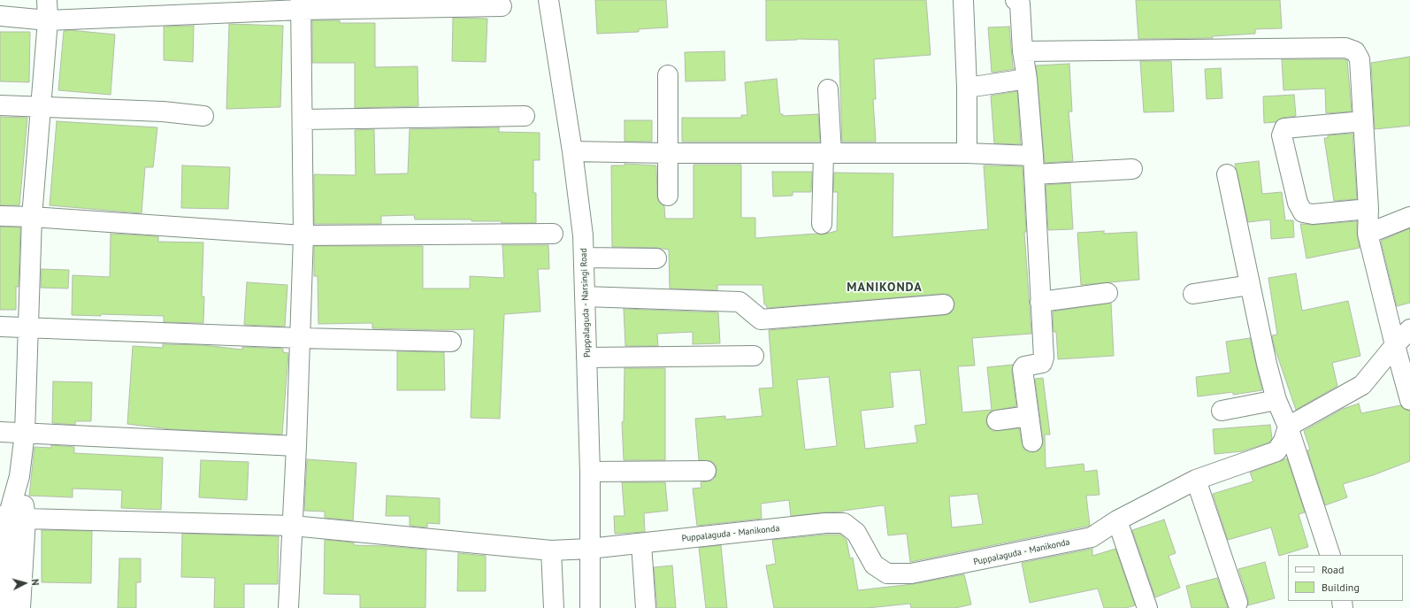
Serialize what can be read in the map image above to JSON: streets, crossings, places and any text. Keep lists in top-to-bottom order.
{
  "streets": {
    "street": ["Puppalaguda - Narsingi Road", "Puppalaguda - Manikonda"]
  },
  "crossings": [
    ["Puppalaguda - Narsingi Road", "Puppalaguda - Manikonda"]
  ],
  "districts": ["MANIKONDA"],
  "legend": ["Road", "Building"],
  "north": "right"
}
